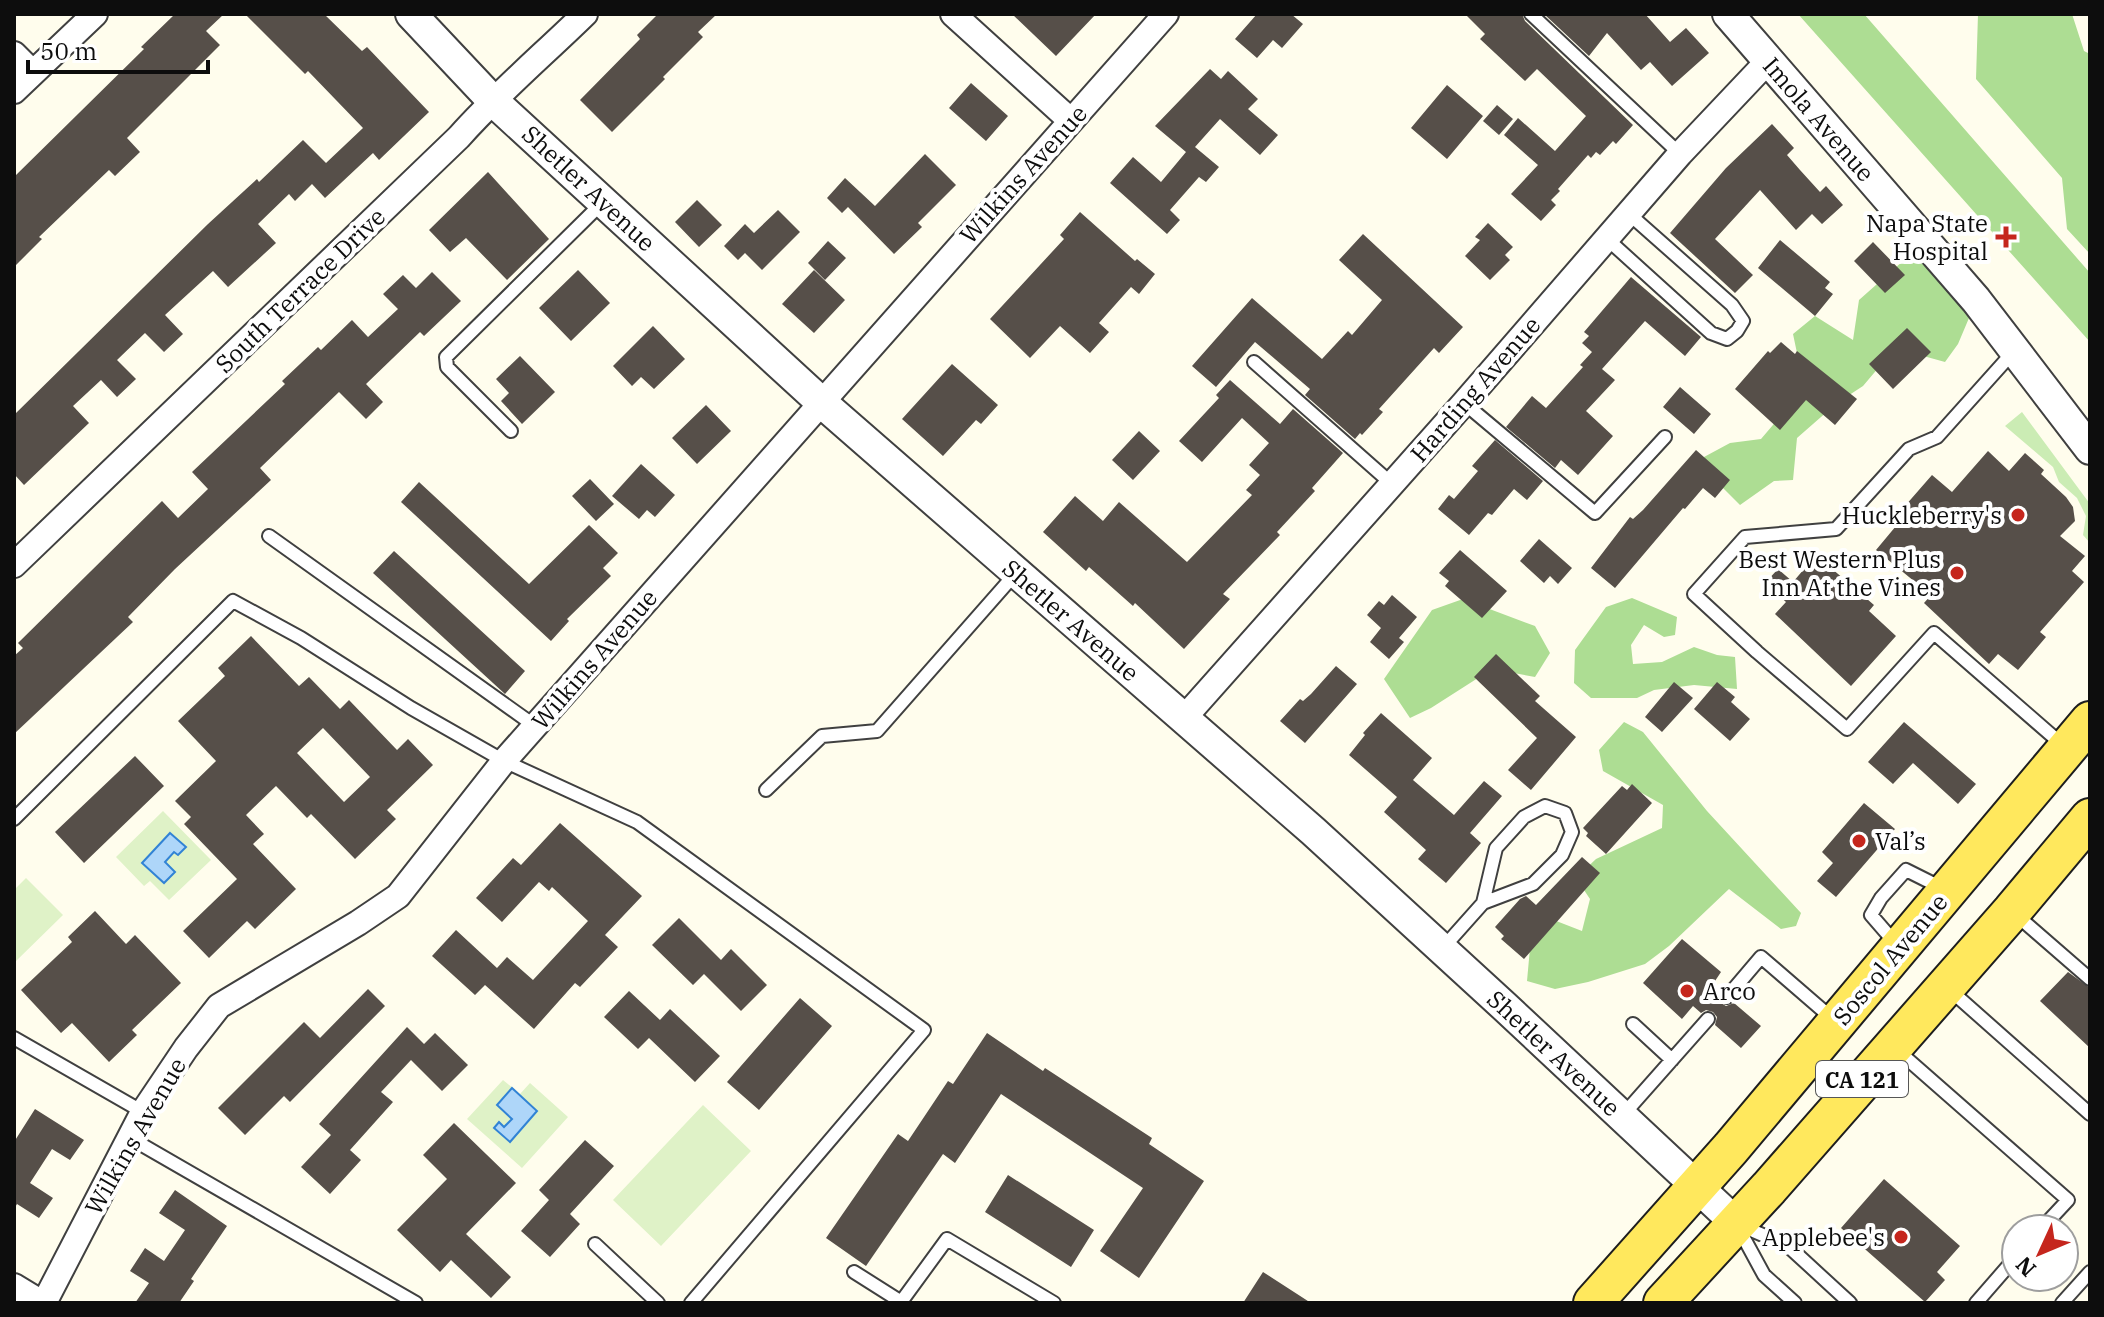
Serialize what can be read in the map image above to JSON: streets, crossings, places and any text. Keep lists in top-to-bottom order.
{
  "streets": {
    "main road": ["Soscol Avenue", "CA 121"],
    "street": [
      "Imola Avenue",
      "Wilkins Avenue",
      "Shetler Avenue",
      "South Terrace Drive",
      "Harding Avenue"
    ]
  },
  "crossings": [
    ["Imola Avenue", "Harding Avenue"],
    ["Wilkins Avenue", "Shetler Avenue"],
    ["Shetler Avenue", "South Terrace Drive"],
    ["Shetler Avenue", "Harding Avenue"],
    ["Shetler Avenue", "Soscol Avenue"],
    ["Shetler Avenue", "CA 121"]
  ],
  "places": {
    "health": ["Napa State Hospital"],
    "other": [
      "Huckleberry's",
      "Best Western Plus Inn At the Vines",
      "Val’s",
      "Arco",
      "Applebee's"
    ]
  },
  "scale_bar": "50 m",
  "north": "bottom left"
}
